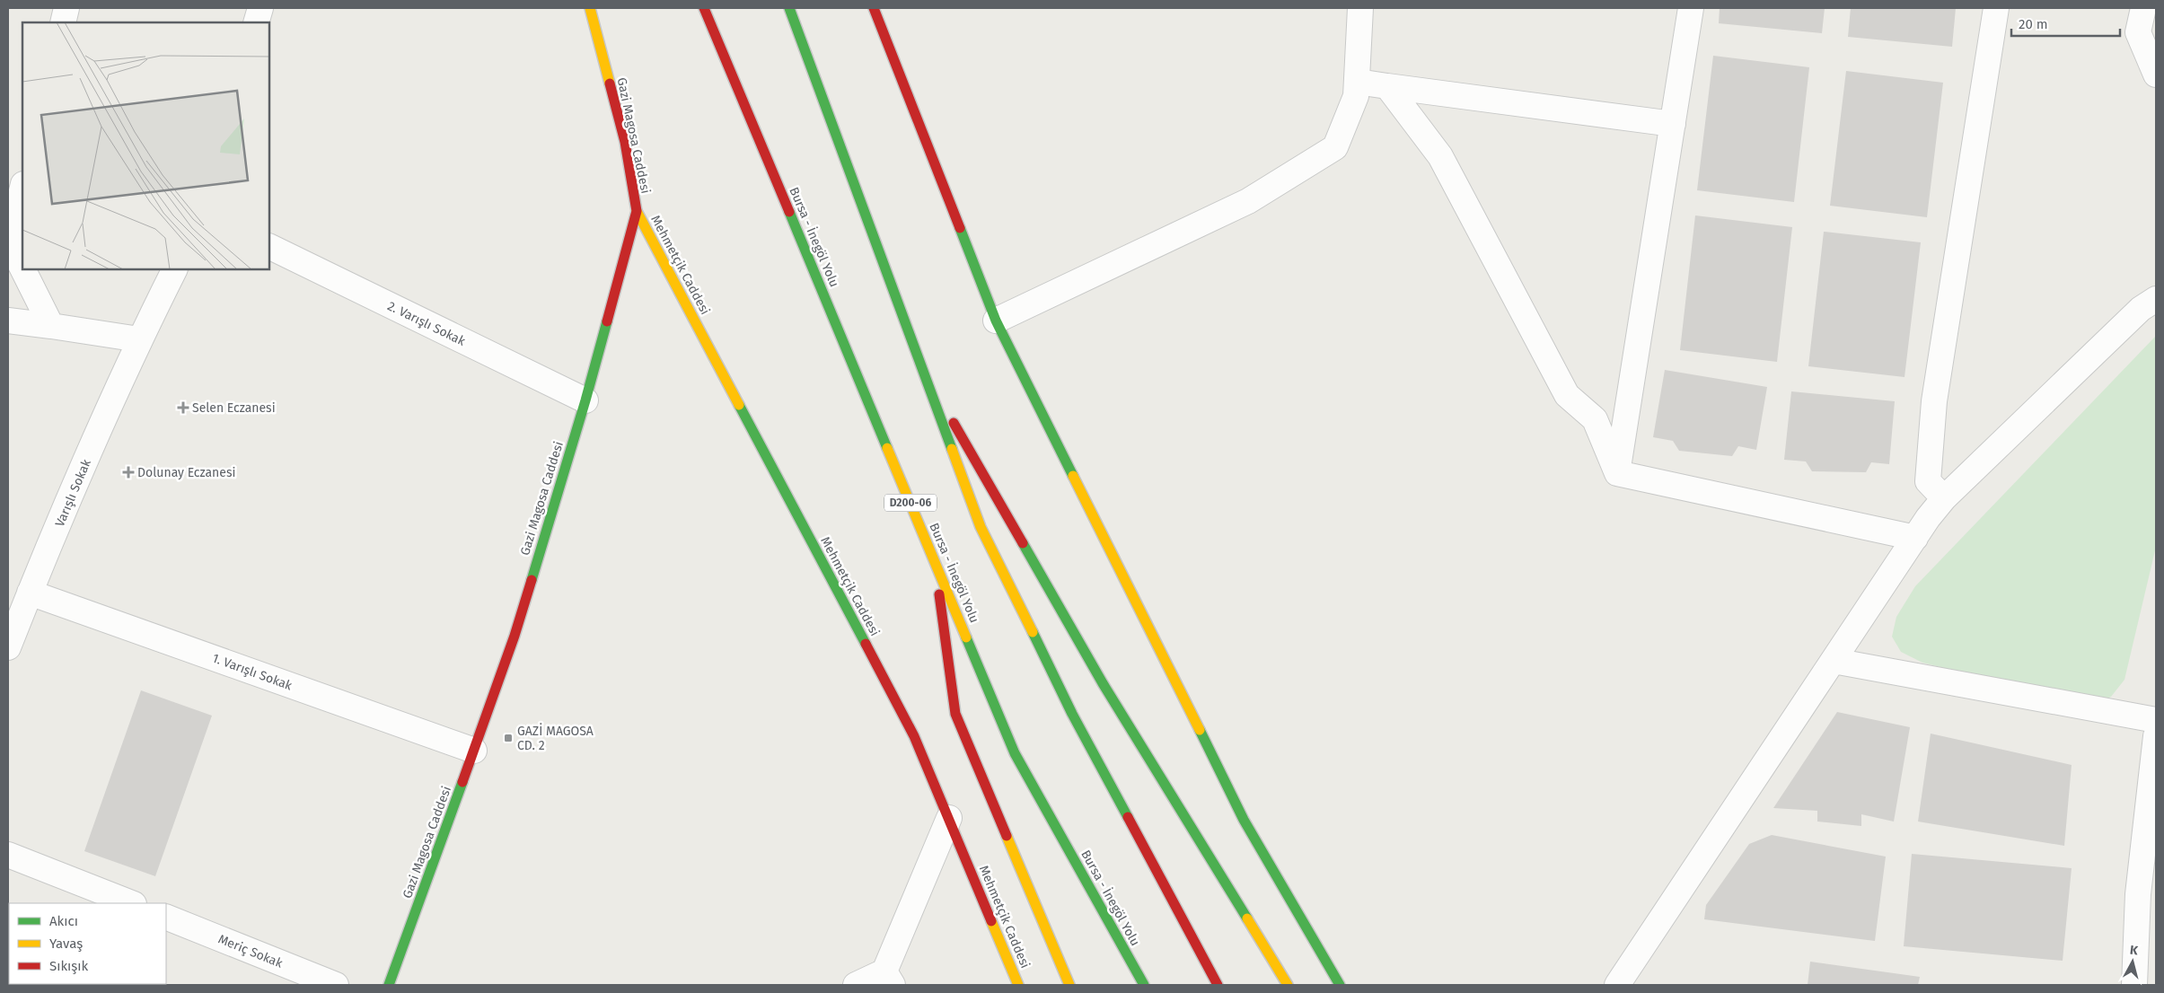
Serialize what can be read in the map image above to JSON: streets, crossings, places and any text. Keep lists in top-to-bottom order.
{
  "streets": {
    "main road": [
      "Gazi Magosa Caddesi",
      "Bursa - İnegöl Yolu",
      "Mehmetçik Caddesi",
      "D200-06"
    ],
    "street": [
      "2. Varışlı Sokak",
      "Varışlı Sokak",
      "1. Varışlı Sokak",
      "Meriç Sokak"
    ]
  },
  "crossings": [
    ["Gazi Magosa Caddesi", "Mehmetçik Caddesi"],
    ["Gazi Magosa Caddesi", "2. Varışlı Sokak"],
    ["Gazi Magosa Caddesi", "1. Varışlı Sokak"],
    ["Varışlı Sokak", "1. Varışlı Sokak"]
  ],
  "places": {
    "health": ["Selen Eczanesi", "Dolunay Eczanesi"],
    "transit": ["GAZİ MAGOSA CD. 2"]
  },
  "legend": ["Akıcı", "Yavaş", "Sıkışık"],
  "scale_bar": "20 m",
  "north": "top"
}
